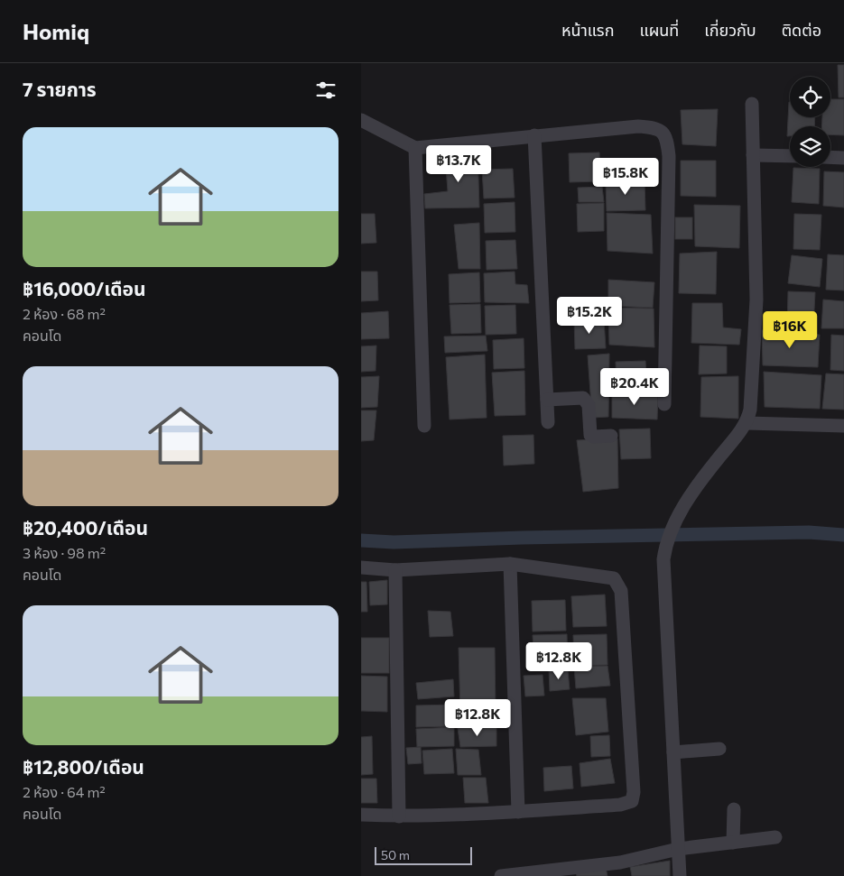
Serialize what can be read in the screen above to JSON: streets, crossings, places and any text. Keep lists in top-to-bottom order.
{
  "scale_bar": "50 m",
  "page": {
    "header": "Homiq",
    "nav": [
      "หน้าแรก",
      "แผนที่",
      "เกี่ยวกับ",
      "ติดต่อ"
    ],
    "heading": "7 รายการ",
    "list": [
      {
        "name": "฿16,000/เดือน",
        "note": "2 ห้อง · 68 m² · คอนโด"
      },
      {
        "name": "฿20,400/เดือน",
        "note": "3 ห้อง · 98 m² · คอนโด"
      },
      {
        "name": "฿12,800/เดือน",
        "note": "2 ห้อง · 64 m² · คอนโด"
      }
    ],
    "price": [
      "฿13.7K",
      "฿15.8K",
      "฿15.2K",
      "฿16K",
      "฿20.4K",
      "฿12.8K",
      "฿12.8K"
    ],
    "scale": "50 m"
  }
}
